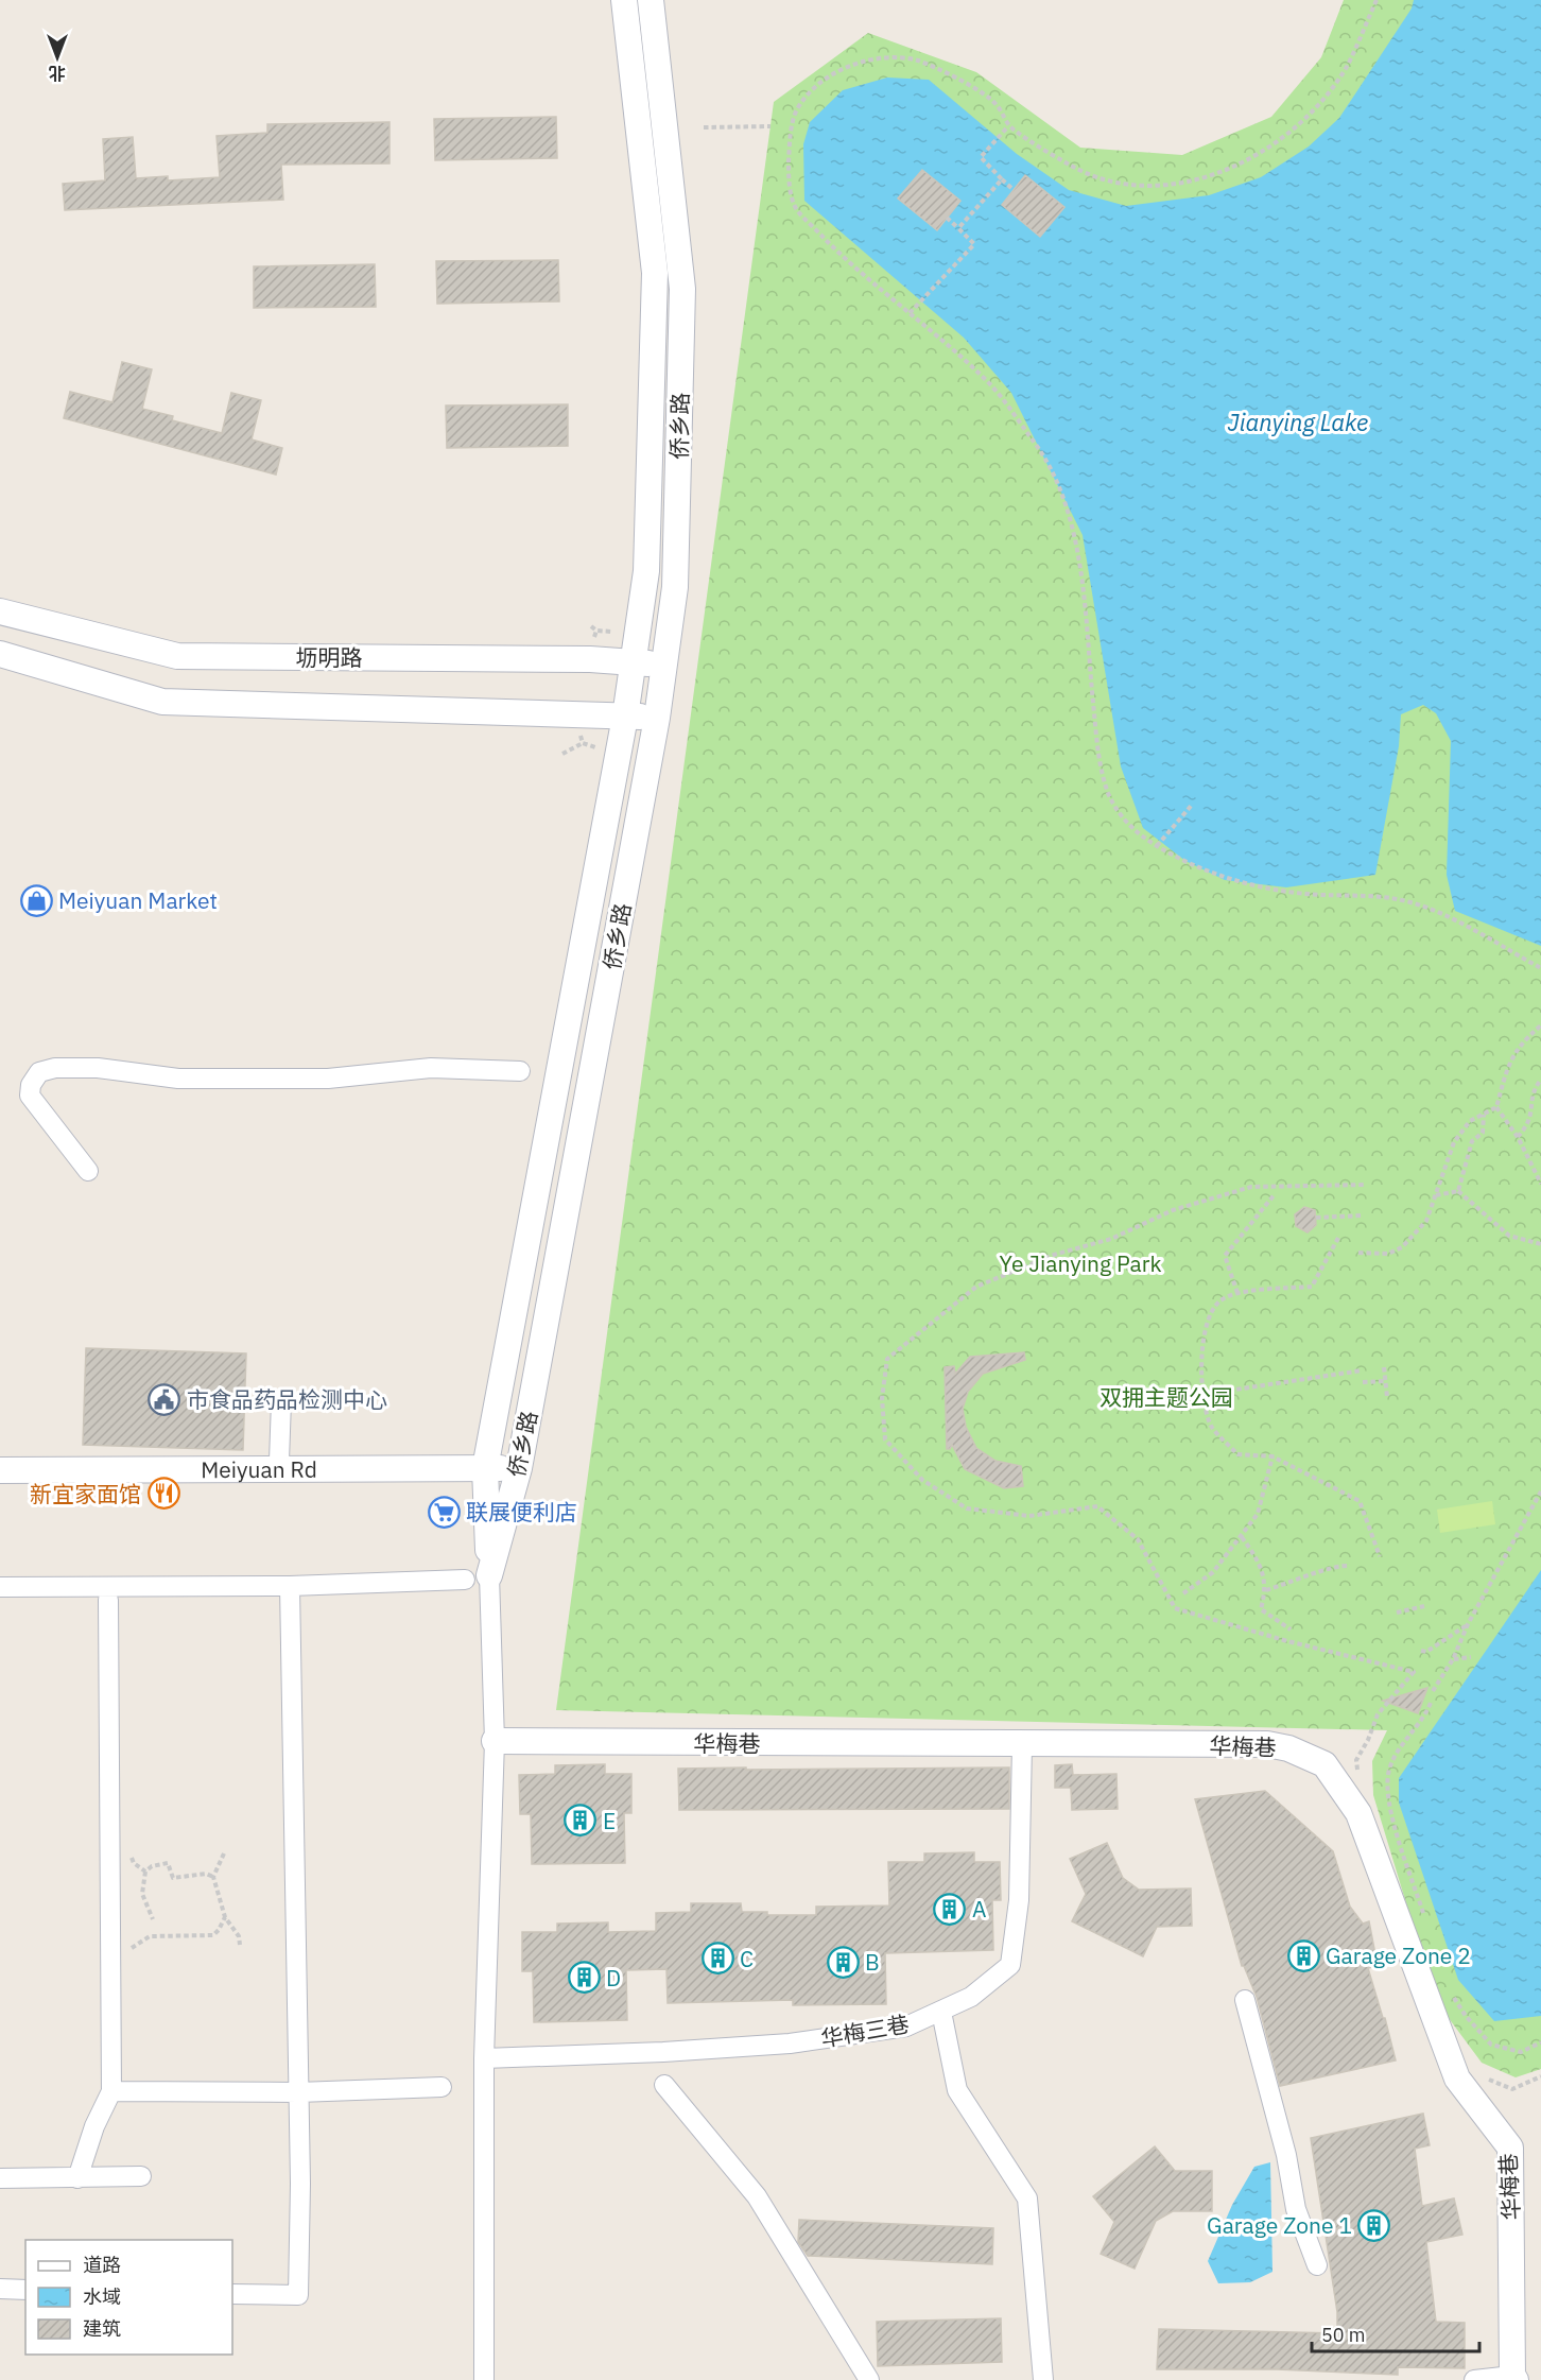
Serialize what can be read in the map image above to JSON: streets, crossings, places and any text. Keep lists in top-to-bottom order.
{
  "streets": {
    "street": [
      "侨乡路",
      "坜明路",
      "Meiyuan Rd",
      "华梅巷",
      "华梅三巷"
    ]
  },
  "crossings": [
    ["侨乡路", "坜明路"],
    ["侨乡路", "Meiyuan Rd"],
    ["华梅巷", "华梅三巷"]
  ],
  "water": ["Jianying Lake"],
  "parks": ["Ye Jianying Park", "双拥主题公园"],
  "places": {
    "shop": ["Meiyuan Market"],
    "public building": ["市食品药品检测中心"],
    "restaurant": ["新宜家面馆"],
    "supermarket": ["联展便利店"],
    "building": [
      "E",
      "A",
      "Garage Zone 2",
      "C",
      "B",
      "D",
      "Garage Zone 1"
    ]
  },
  "legend": ["道路", "水域", "建筑"],
  "scale_bar": "50 m",
  "north": "bottom"
}
